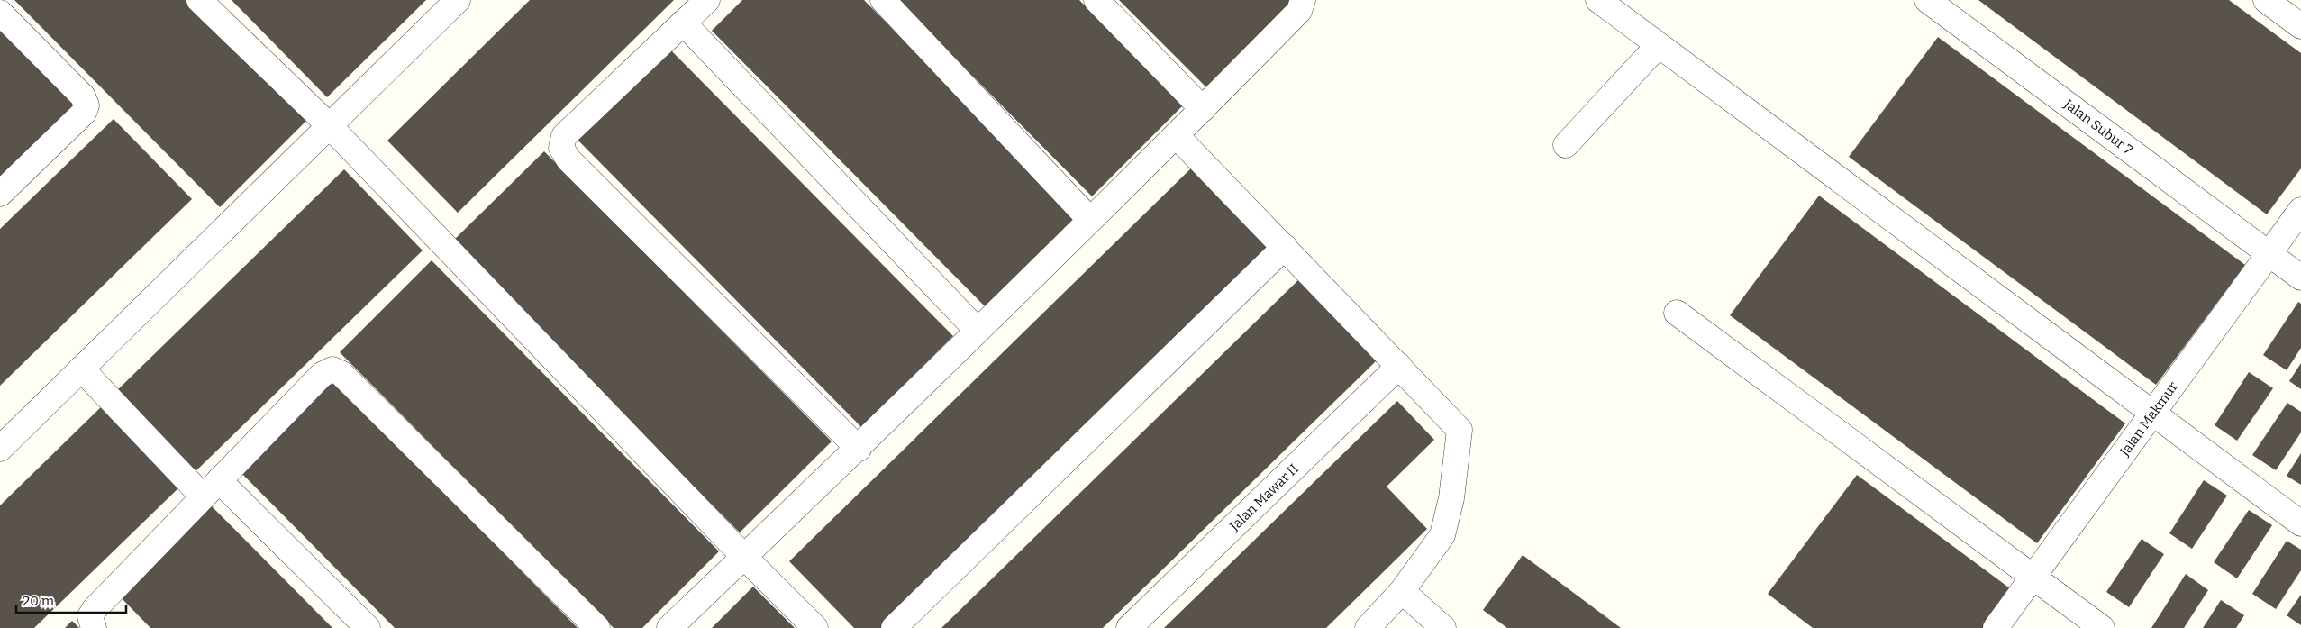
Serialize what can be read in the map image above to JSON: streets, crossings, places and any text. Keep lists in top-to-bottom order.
{
  "streets": {
    "street": ["Jalan Subur 7", "Jalan Makmur", "Jalan Mawar II"]
  },
  "crossings": [
    ["Jalan Subur 7", "Jalan Makmur"]
  ],
  "scale_bar": "20 m"
}
